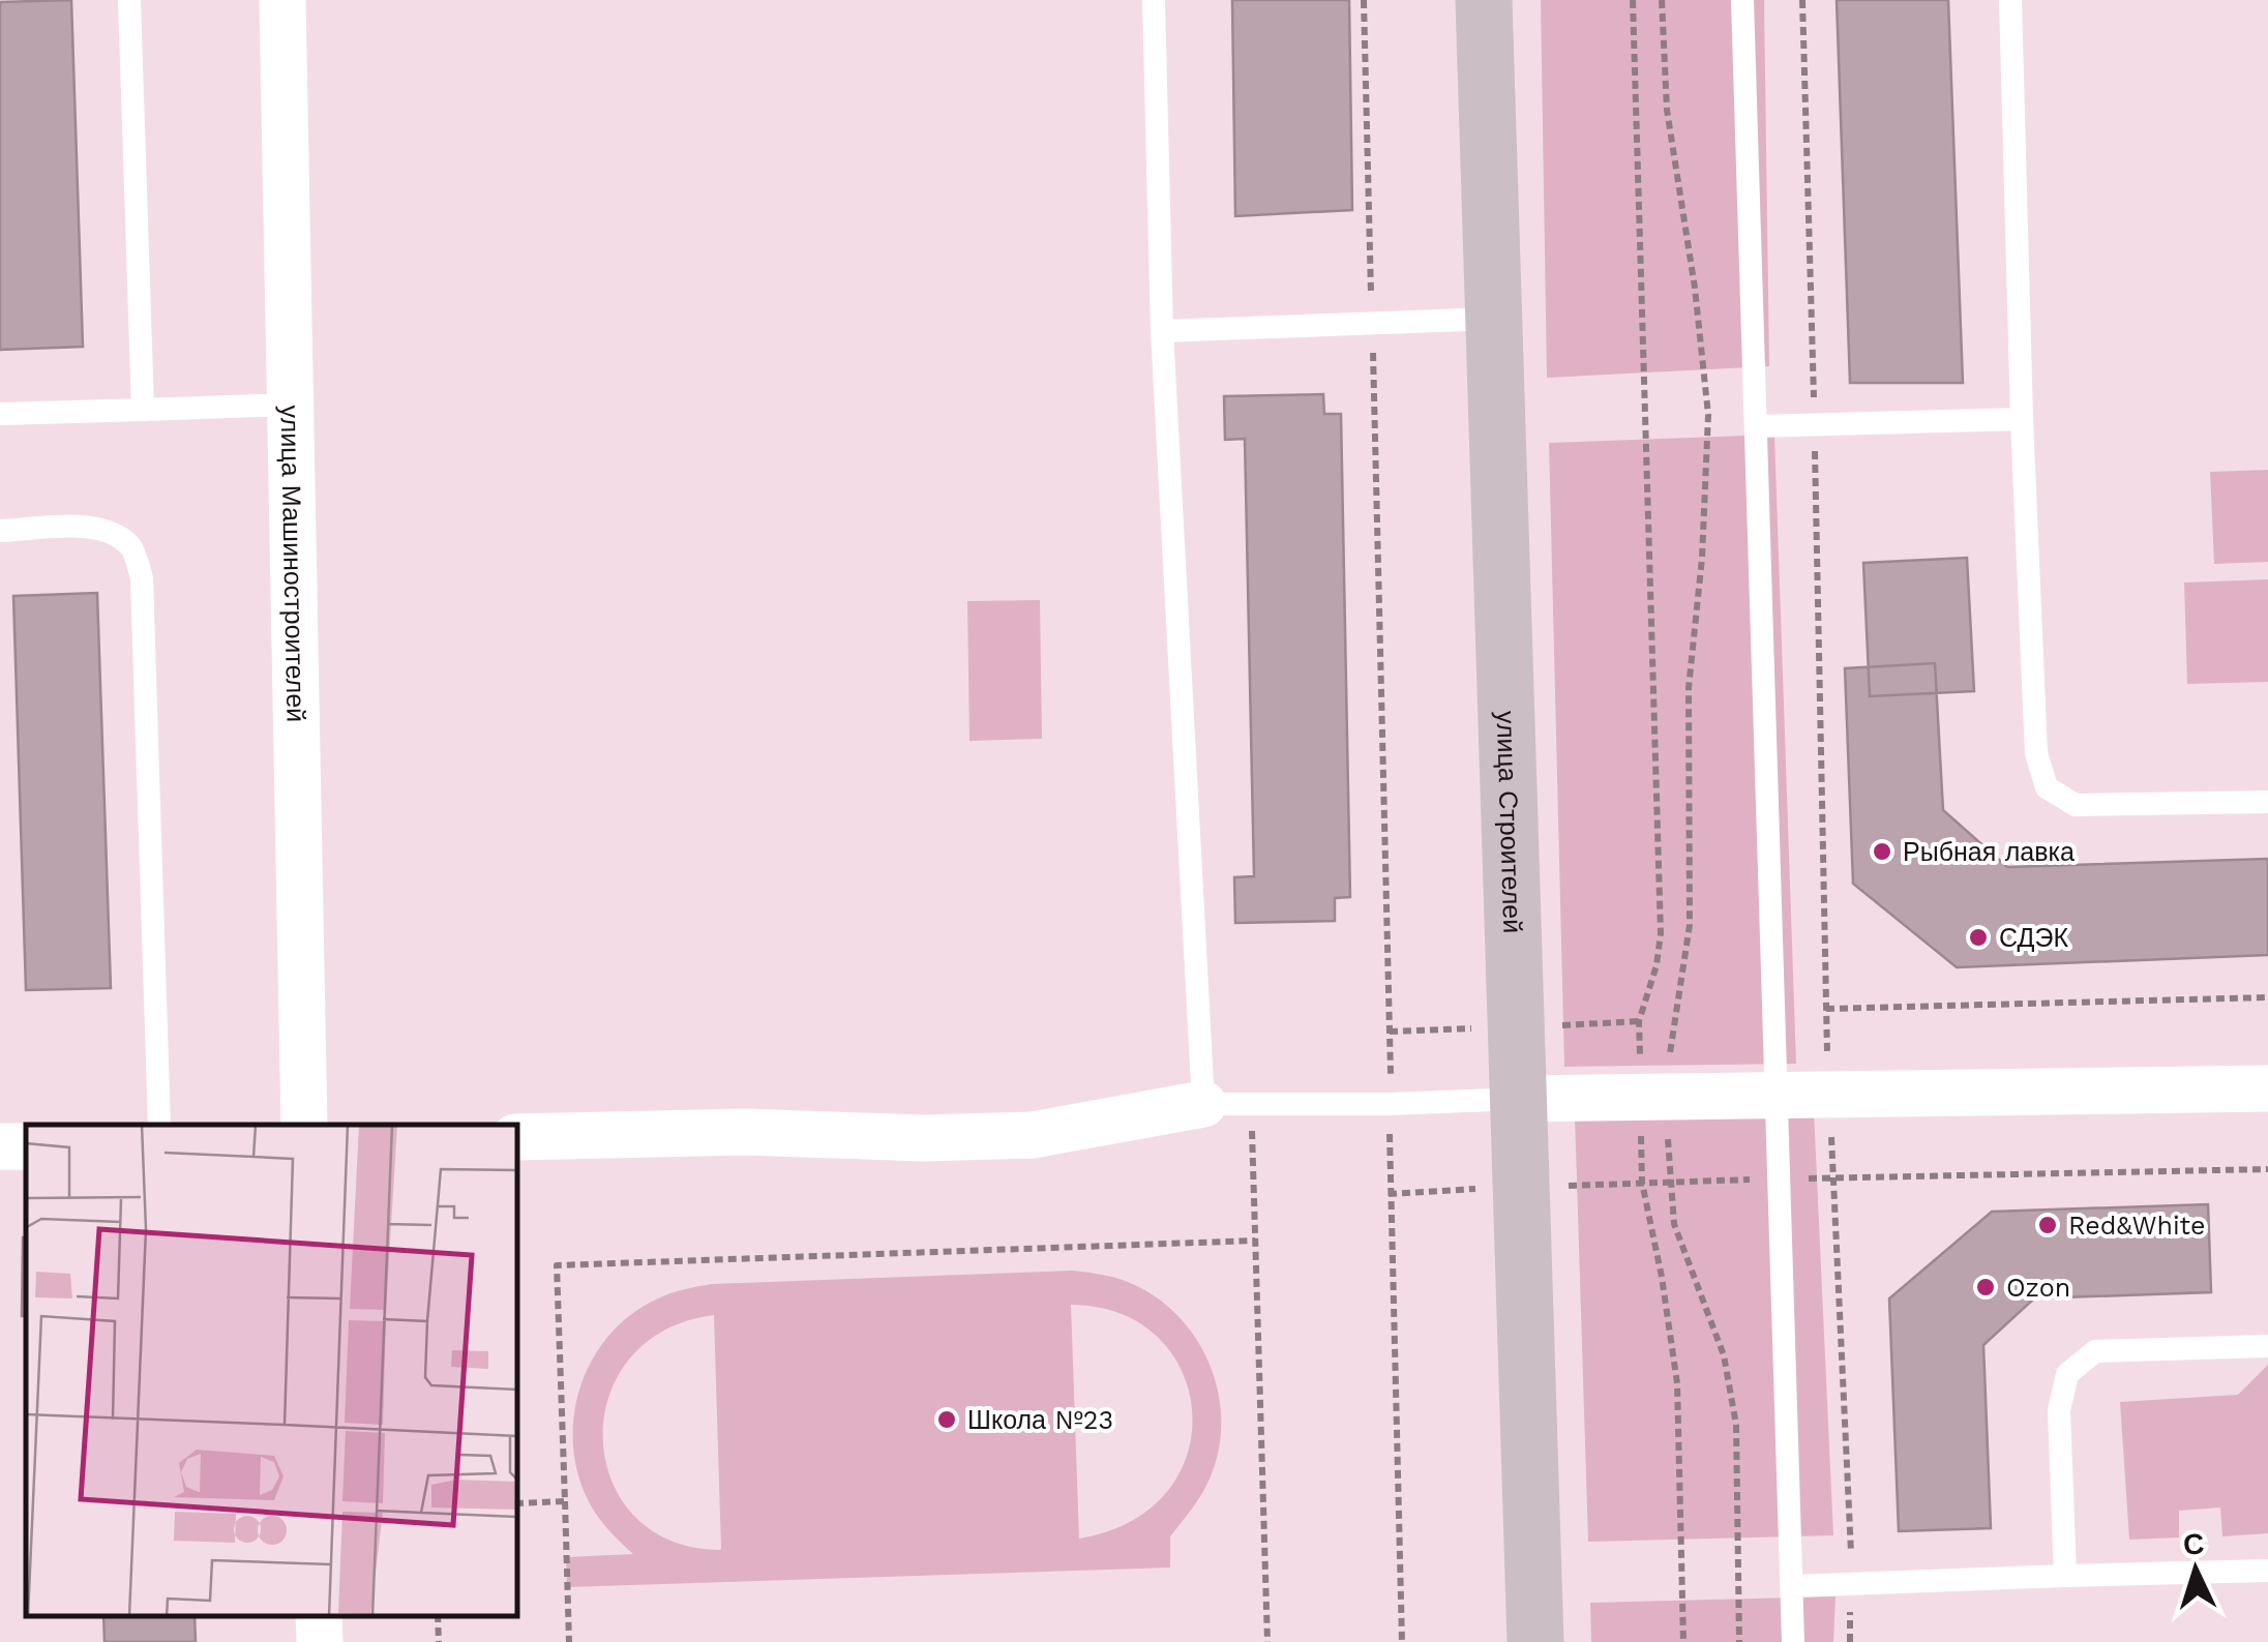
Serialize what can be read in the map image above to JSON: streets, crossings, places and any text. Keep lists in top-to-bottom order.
{
  "streets": {
    "street": ["улица Машиностроителей", "улица Строителей"]
  },
  "places": [
    "Рыбная лавка",
    "СДЭК",
    "Red&White",
    "Ozon",
    "Школа №23"
  ],
  "north": "top"
}
